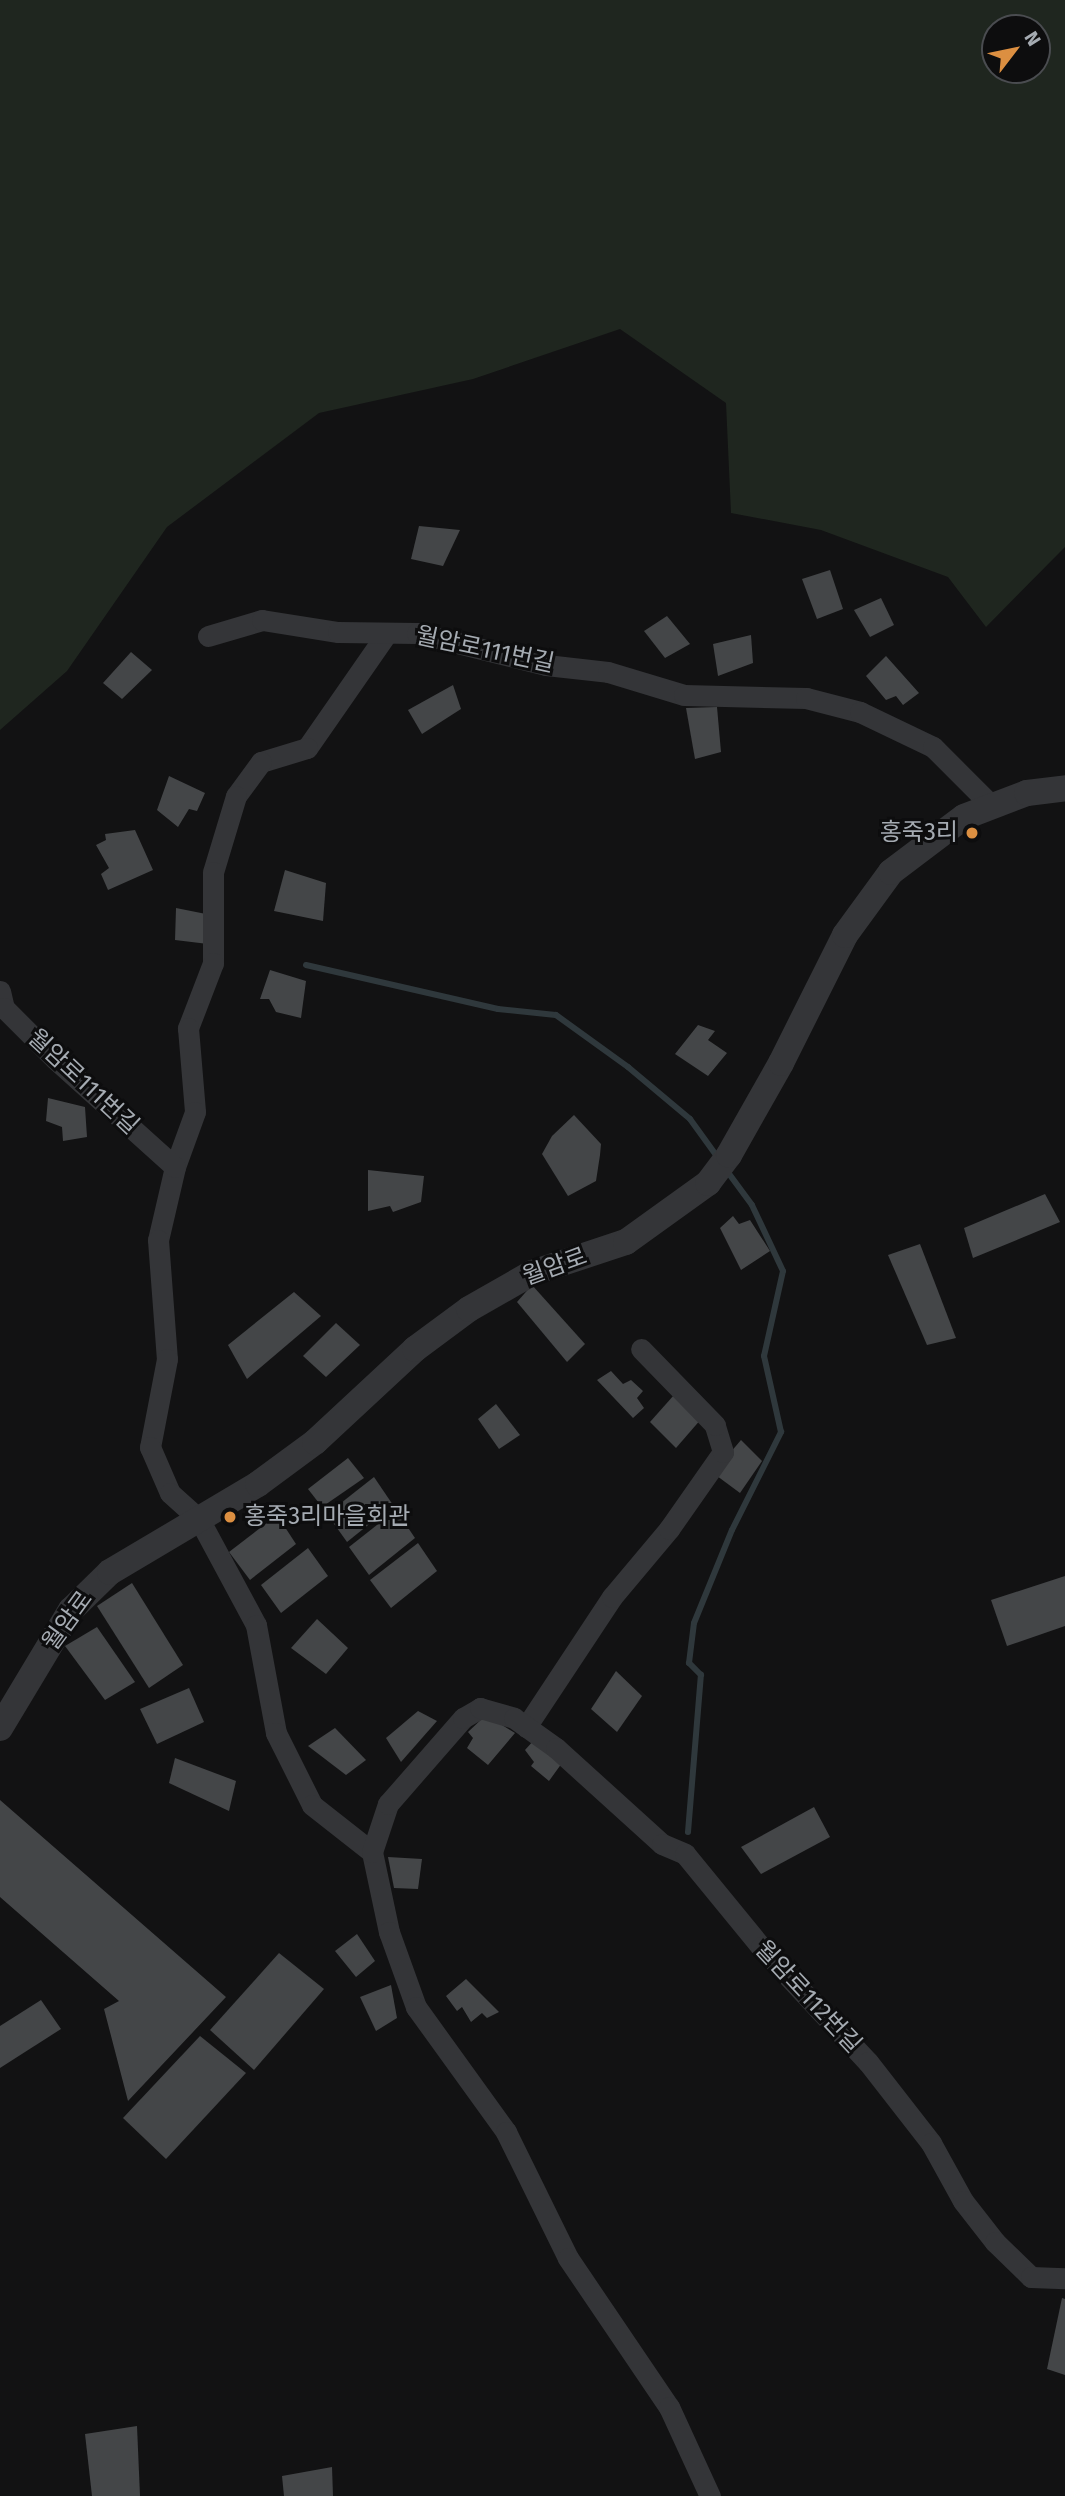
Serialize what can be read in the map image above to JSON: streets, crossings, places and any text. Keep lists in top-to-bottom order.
{
  "streets": {
    "street": ["월암로111번길", "월암로", "월암로112번길"]
  },
  "crossings": [
    ["월암로111번길", "월암로"]
  ],
  "places": ["홍죽3리", "홍죽3리마을회관"],
  "north": "top right"
}
